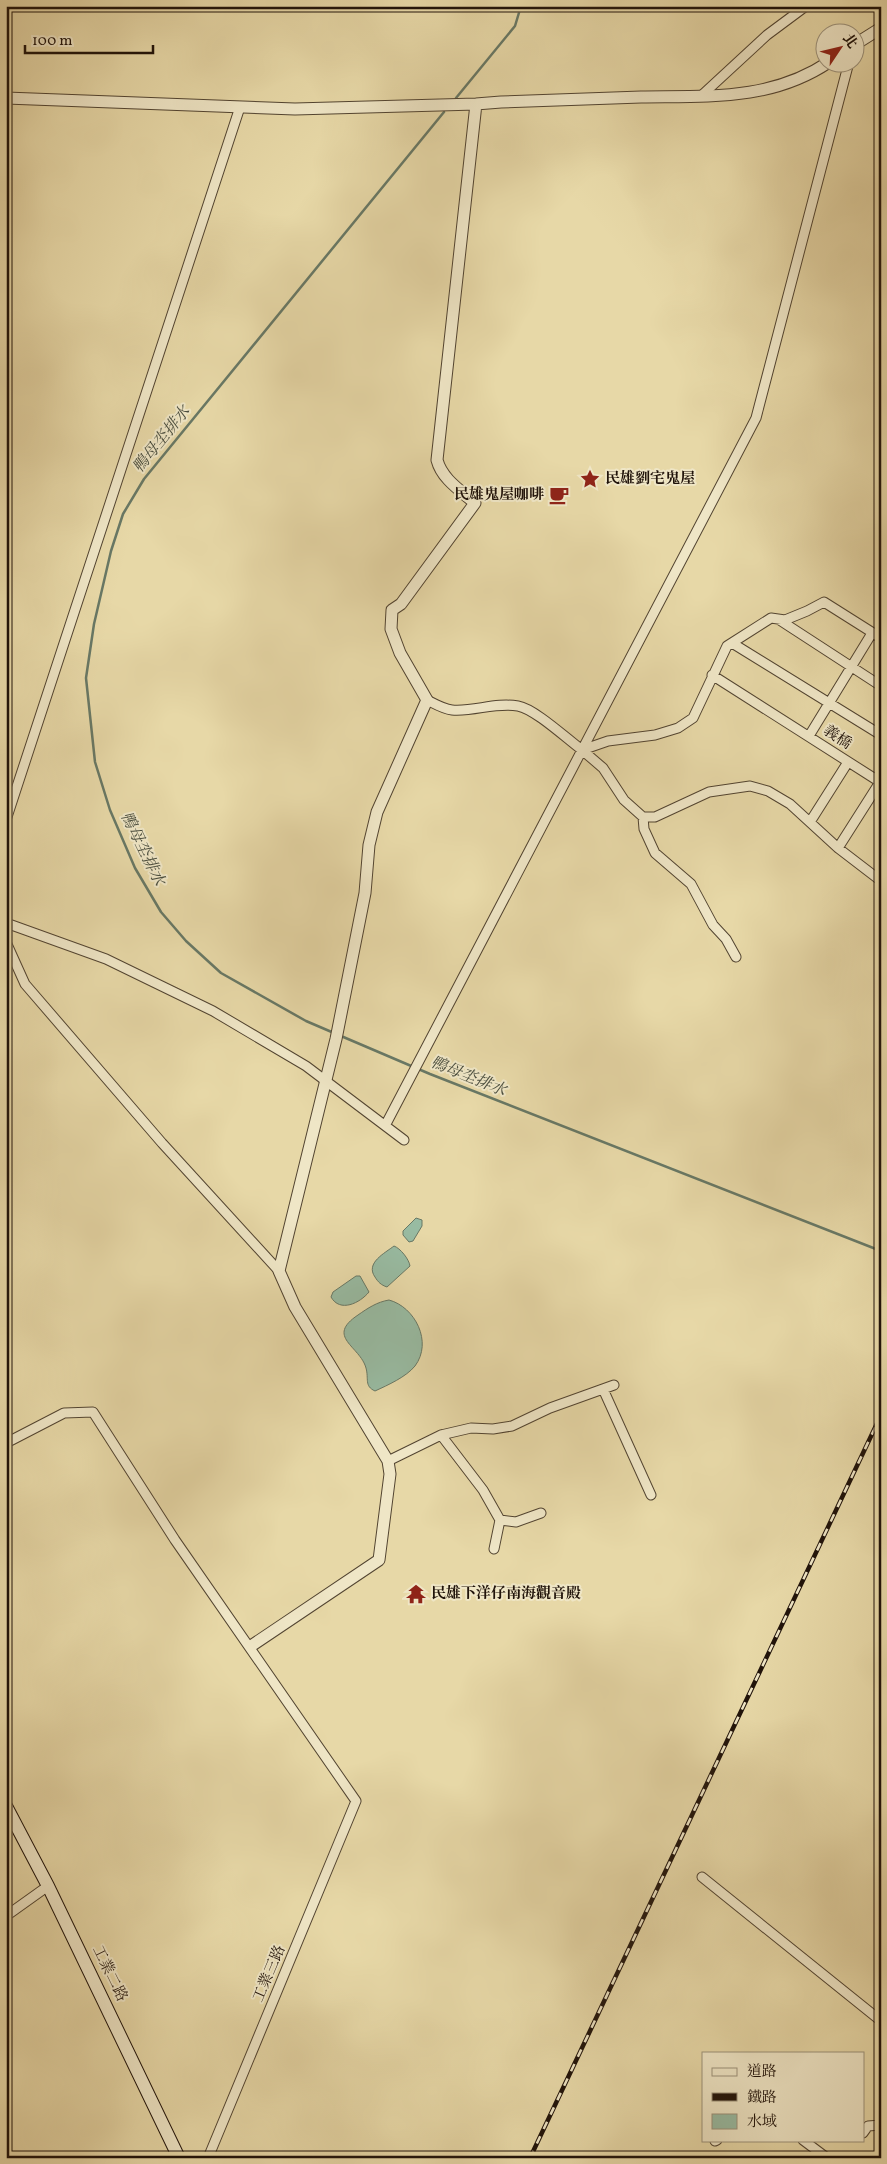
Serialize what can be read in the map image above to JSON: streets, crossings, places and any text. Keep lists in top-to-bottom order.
{
  "streets": {
    "main road": ["工業二路"],
    "street": ["義橋", "工業三路"]
  },
  "water": ["鴨母坔排水"],
  "places": {
    "place": ["民雄劉宅鬼屋"],
    "cafe": ["民雄鬼屋咖啡"],
    "temple": ["民雄下洋仔南海觀音殿"]
  },
  "legend": ["道路", "鐵路", "水域"],
  "scale_bar": "100 m",
  "north": "top right"
}
